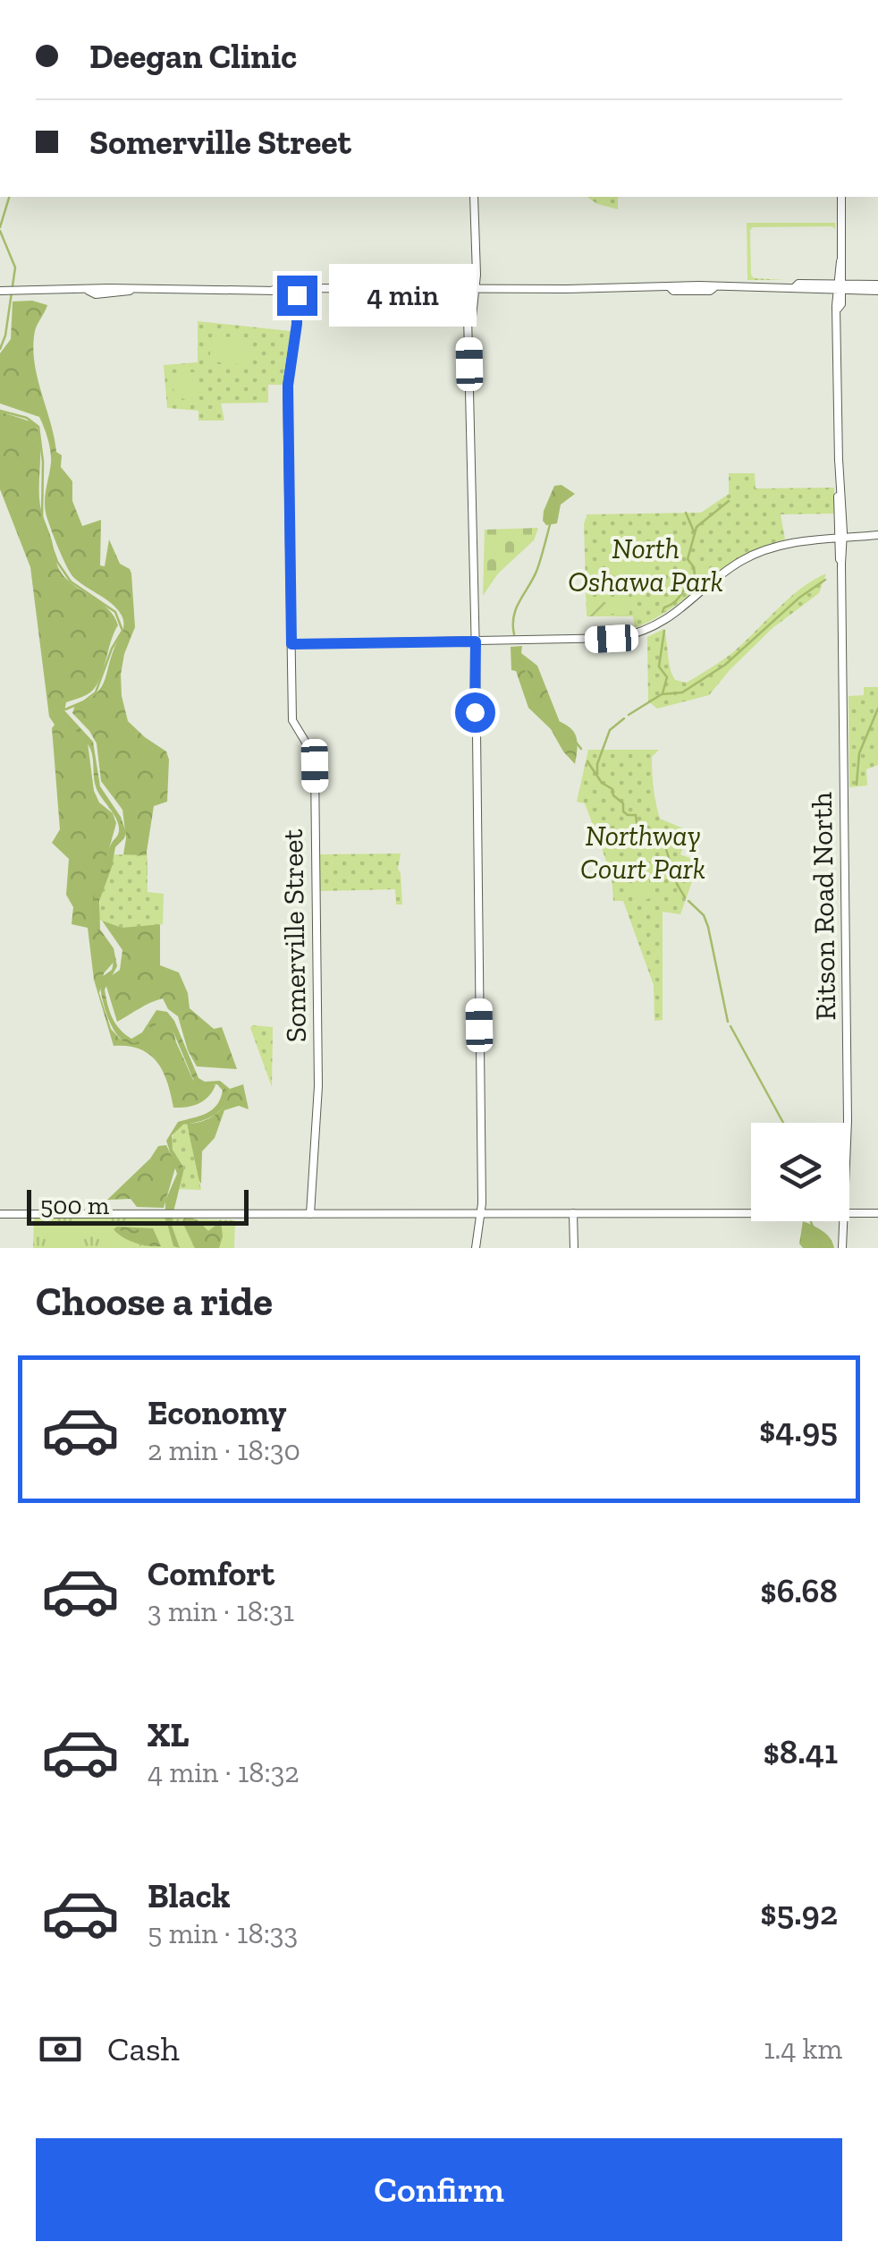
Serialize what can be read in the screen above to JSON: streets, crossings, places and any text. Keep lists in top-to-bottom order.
{
  "streets": {
    "main road": ["Ritson Road North", "Somerville Street"]
  },
  "parks": ["North Oshawa Park", "Northway Court Park"],
  "scale_bar": "500 m",
  "page": {
    "banner": ["Deegan Clinic", "Somerville Street"],
    "bubble": "4 min",
    "scale": "500 m",
    "heading": "Choose a ride",
    "list": [
      {
        "name": "Economy",
        "note": "2 min · 18:30",
        "value": "$4.95"
      },
      {
        "name": "Comfort",
        "note": "3 min · 18:31",
        "value": "$6.68"
      },
      {
        "name": "XL",
        "note": "4 min · 18:32",
        "value": "$8.41"
      },
      {
        "name": "Black",
        "note": "5 min · 18:33",
        "value": "$5.92"
      }
    ],
    "pay": ["Cash", "1.4 km"],
    "buttons": "Confirm"
  }
}
